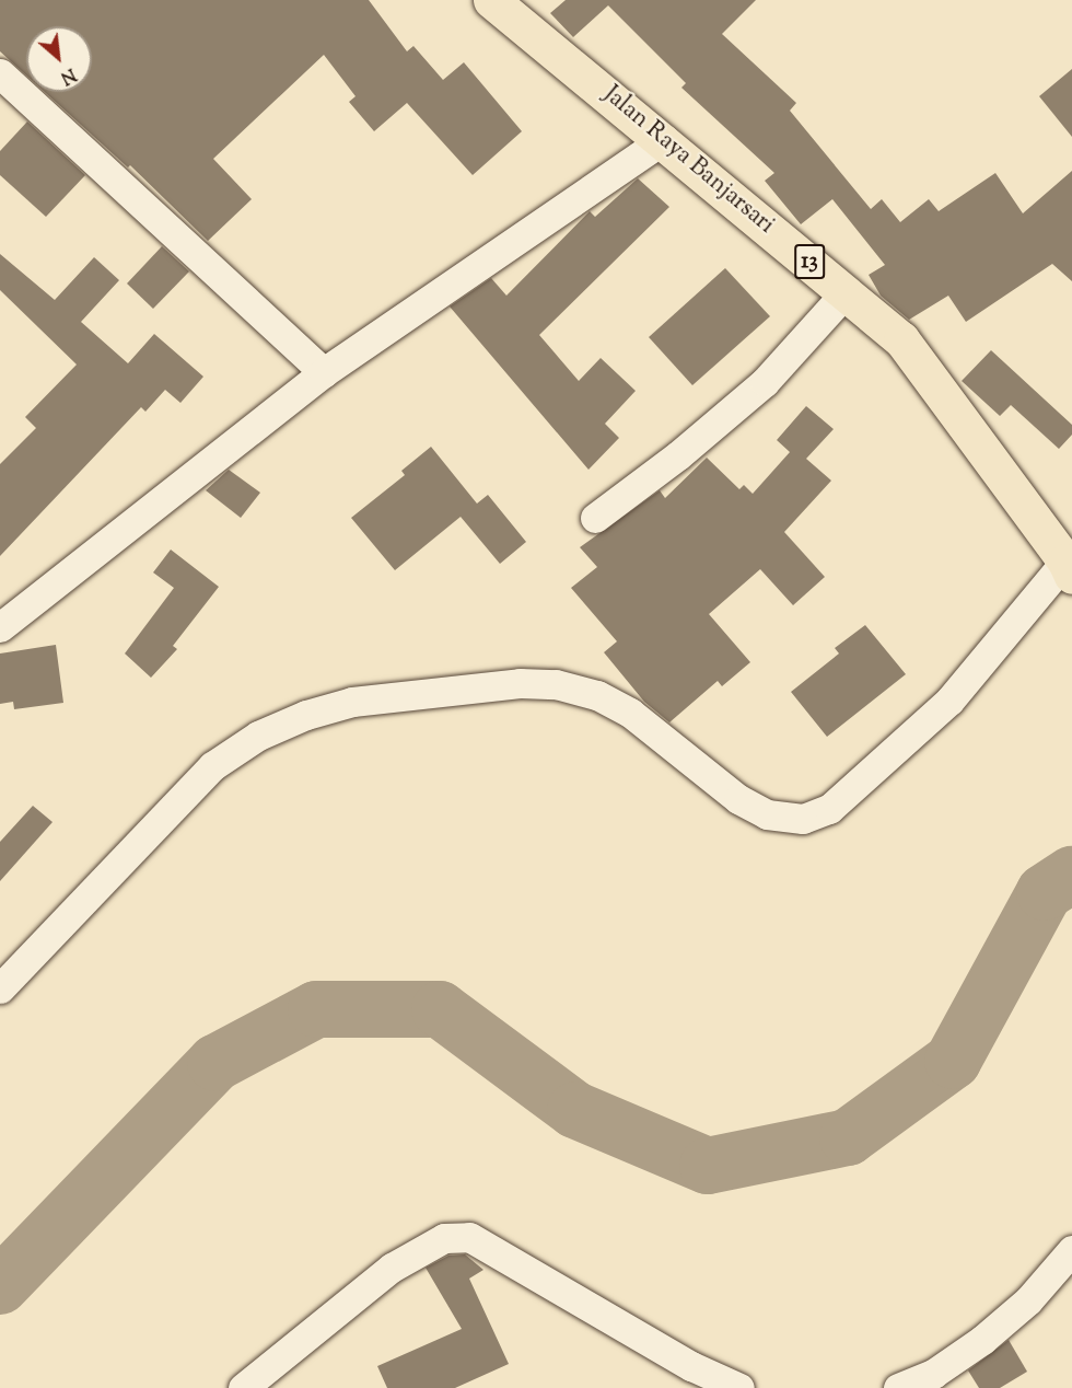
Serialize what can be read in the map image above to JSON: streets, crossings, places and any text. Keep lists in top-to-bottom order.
{
  "streets": {
    "highway": ["Jalan Raya Banjarsari", "13"]
  },
  "north": "bottom right"
}
